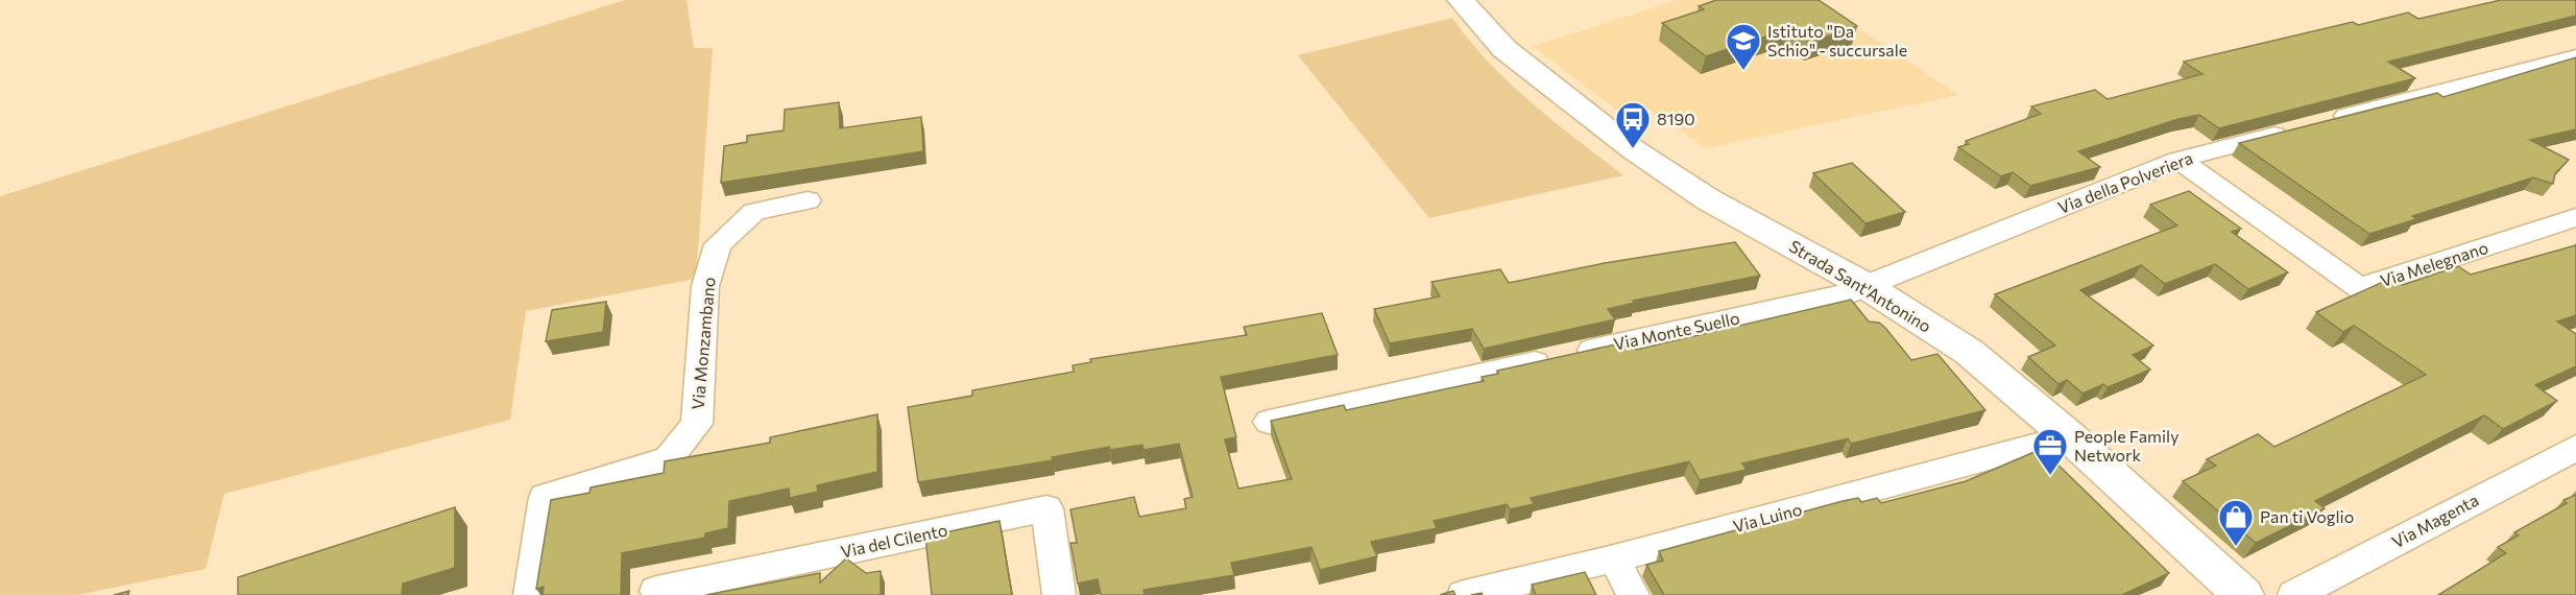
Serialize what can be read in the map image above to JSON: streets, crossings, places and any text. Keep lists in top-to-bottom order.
{
  "streets": {
    "main road": ["Strada Sant'Antonino"],
    "street": [
      "Via della Polveriera",
      "Via Melegnano",
      "Via Monte Suello",
      "Via Monzambano",
      "Via Luino",
      "Via Magenta",
      "Via del Cilento"
    ]
  },
  "crossings": [
    ["Via della Polveriera", "Via Melegnano"],
    ["Via della Polveriera", "Strada Sant'Antonino"],
    ["Via della Polveriera", "Via Monte Suello"],
    ["Strada Sant'Antonino", "Via Monte Suello"],
    ["Strada Sant'Antonino", "Via Luino"]
  ],
  "places": {
    "school or university": ["Istituto \"Da Schio\" - succursale"],
    "bus stop": ["8190"],
    "office": ["People Family Network"],
    "shop": ["Pan ti Voglio"]
  }
}
